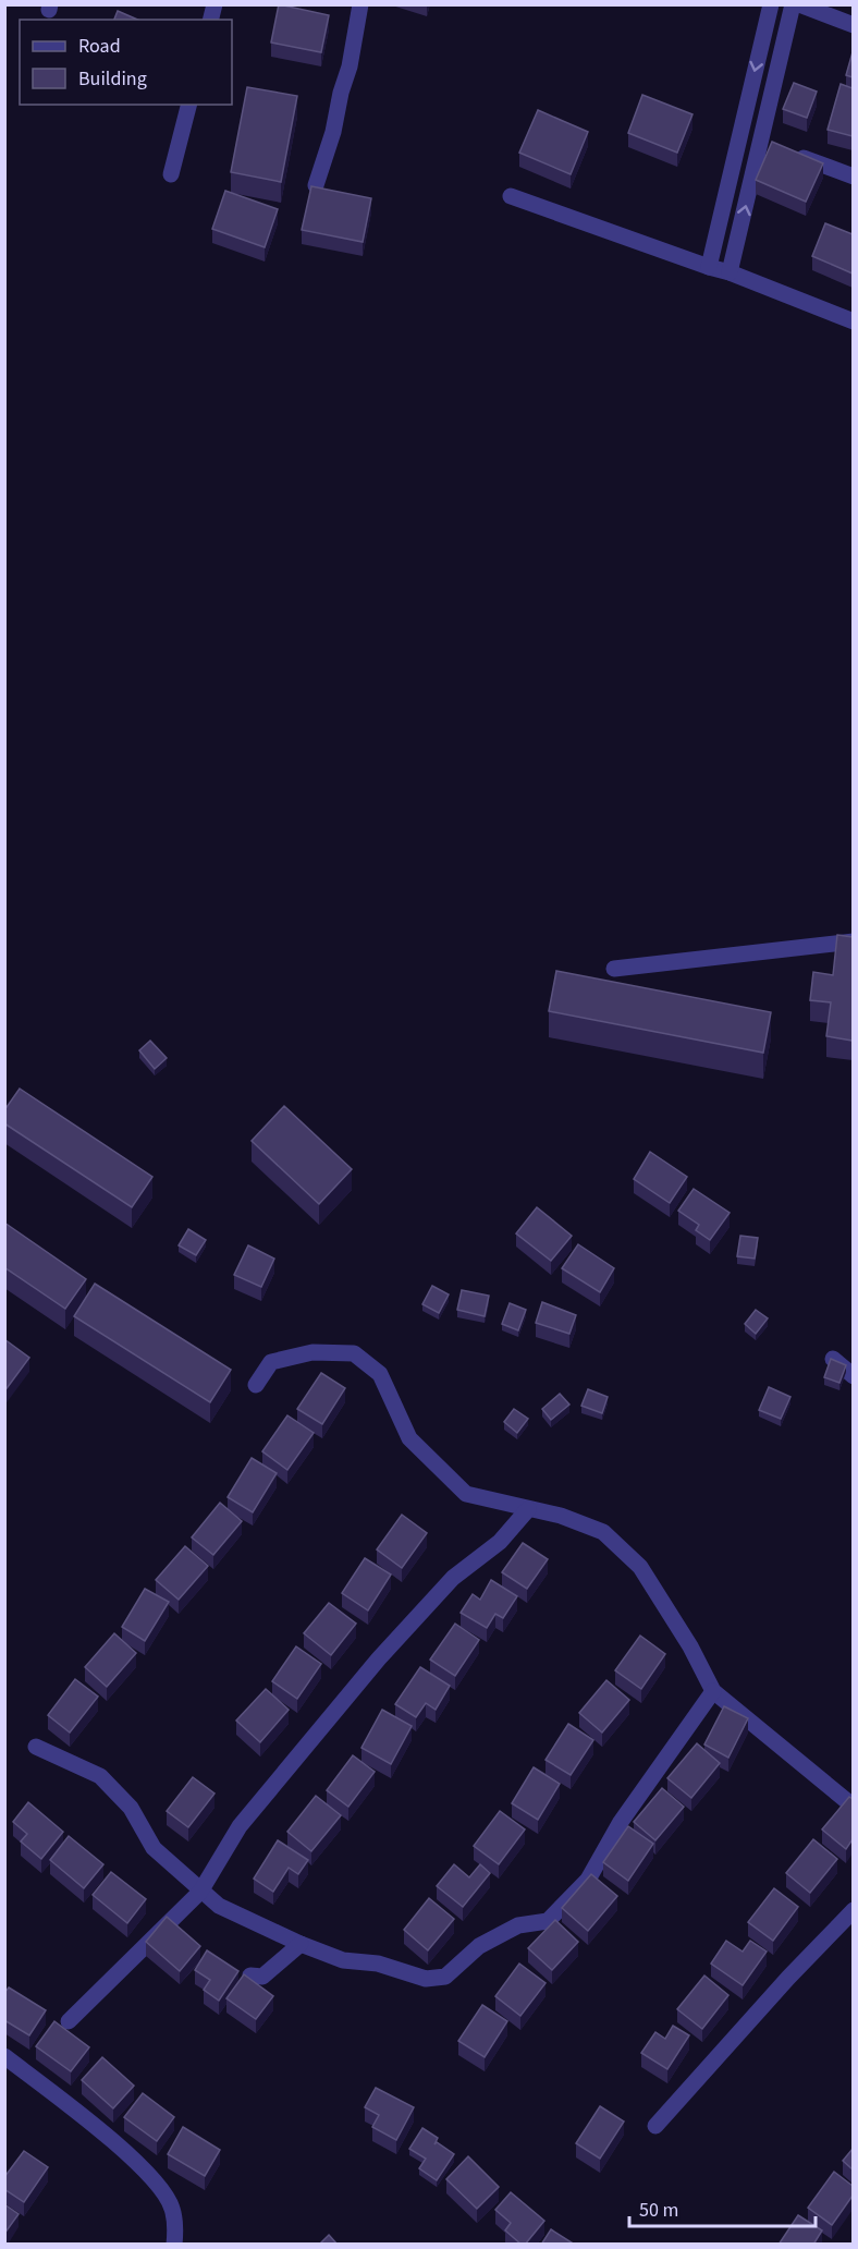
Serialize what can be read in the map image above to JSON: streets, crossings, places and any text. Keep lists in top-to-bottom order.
{
  "legend": ["Road", "Building"],
  "scale_bar": "50 m"
}
